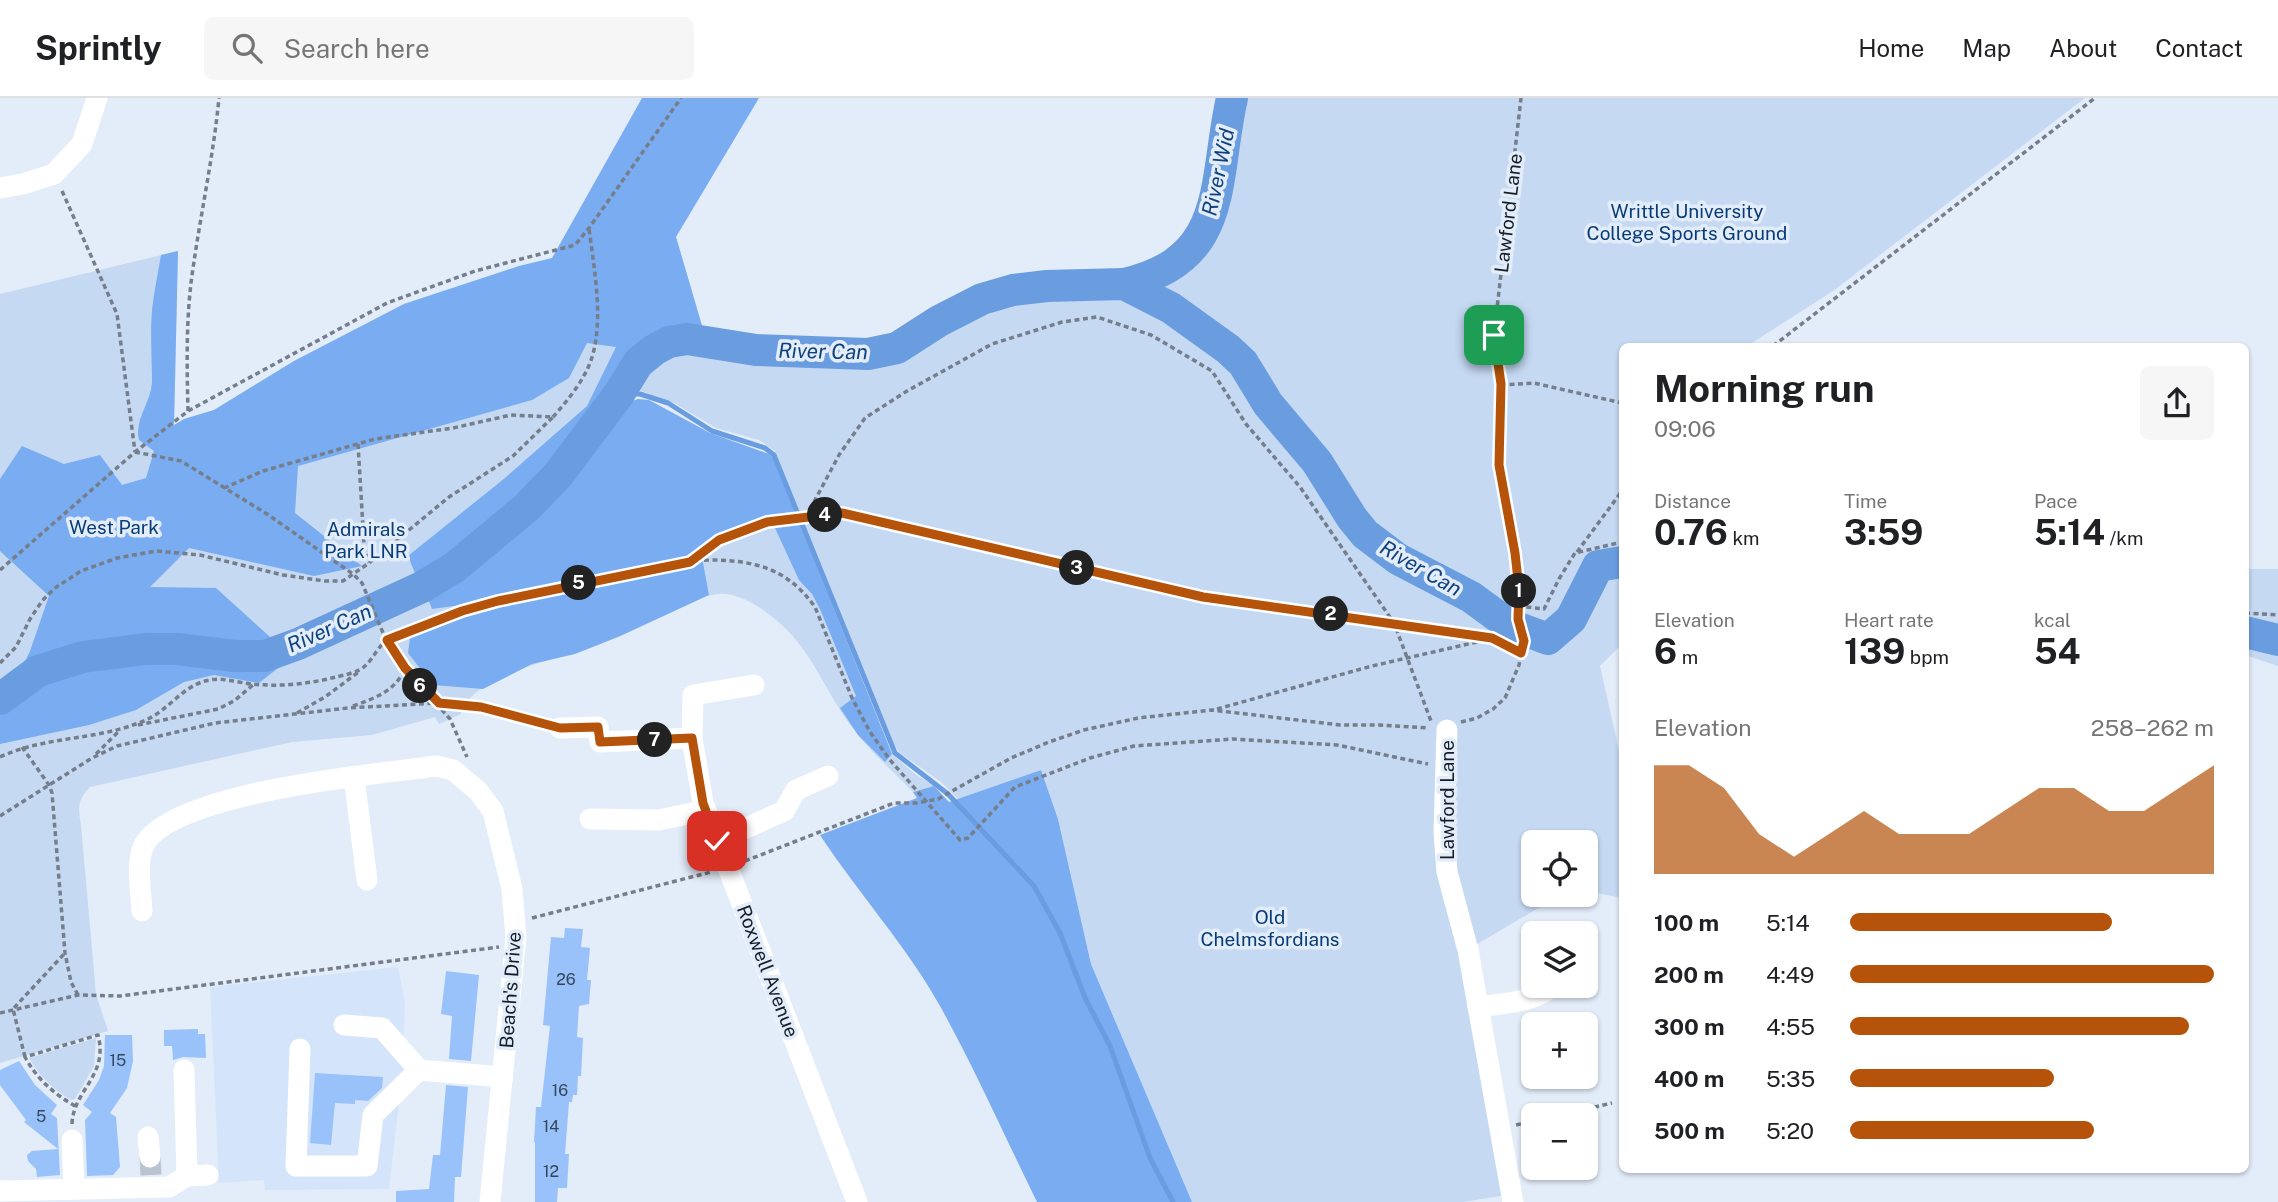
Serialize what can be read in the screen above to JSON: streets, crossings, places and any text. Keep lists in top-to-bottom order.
{
  "streets": {
    "street": ["Lawford Lane", "Roxwell Avenue", "Beach's Drive"]
  },
  "water": ["River Wid", "River Can"],
  "parks": [
    "Writtle University College Sports Ground",
    "West Park",
    "Admirals Park LNR",
    "Old Chelmsfordians"
  ],
  "house_numbers": [
    "26",
    "15",
    "16",
    "5",
    "14",
    "12"
  ],
  "page": {
    "header": "Sprintly",
    "search": "Search here",
    "nav": [
      "Home",
      "Map",
      "About",
      "Contact"
    ],
    "heading": ["Morning run", "09:06"],
    "stats": [
      ["Distance", "0.76 km"],
      ["Time", "3:59"],
      ["Pace", "5:14 /km"],
      ["Elevation", "6 m"],
      ["Heart rate", "139 bpm"],
      ["kcal", "54"]
    ],
    "pins": [
      "4",
      "3",
      "5",
      "1",
      "2",
      "6",
      "7"
    ],
    "chart": ["Elevation", "258–262 m"],
    "map_buttons": ["+", "−"],
    "list": [
      {
        "name": "100 m",
        "note": "5:14"
      },
      {
        "name": "200 m",
        "note": "4:49"
      },
      {
        "name": "300 m",
        "note": "4:55"
      },
      {
        "name": "400 m",
        "note": "5:35"
      },
      {
        "name": "500 m",
        "note": "5:20"
      }
    ]
  }
}
